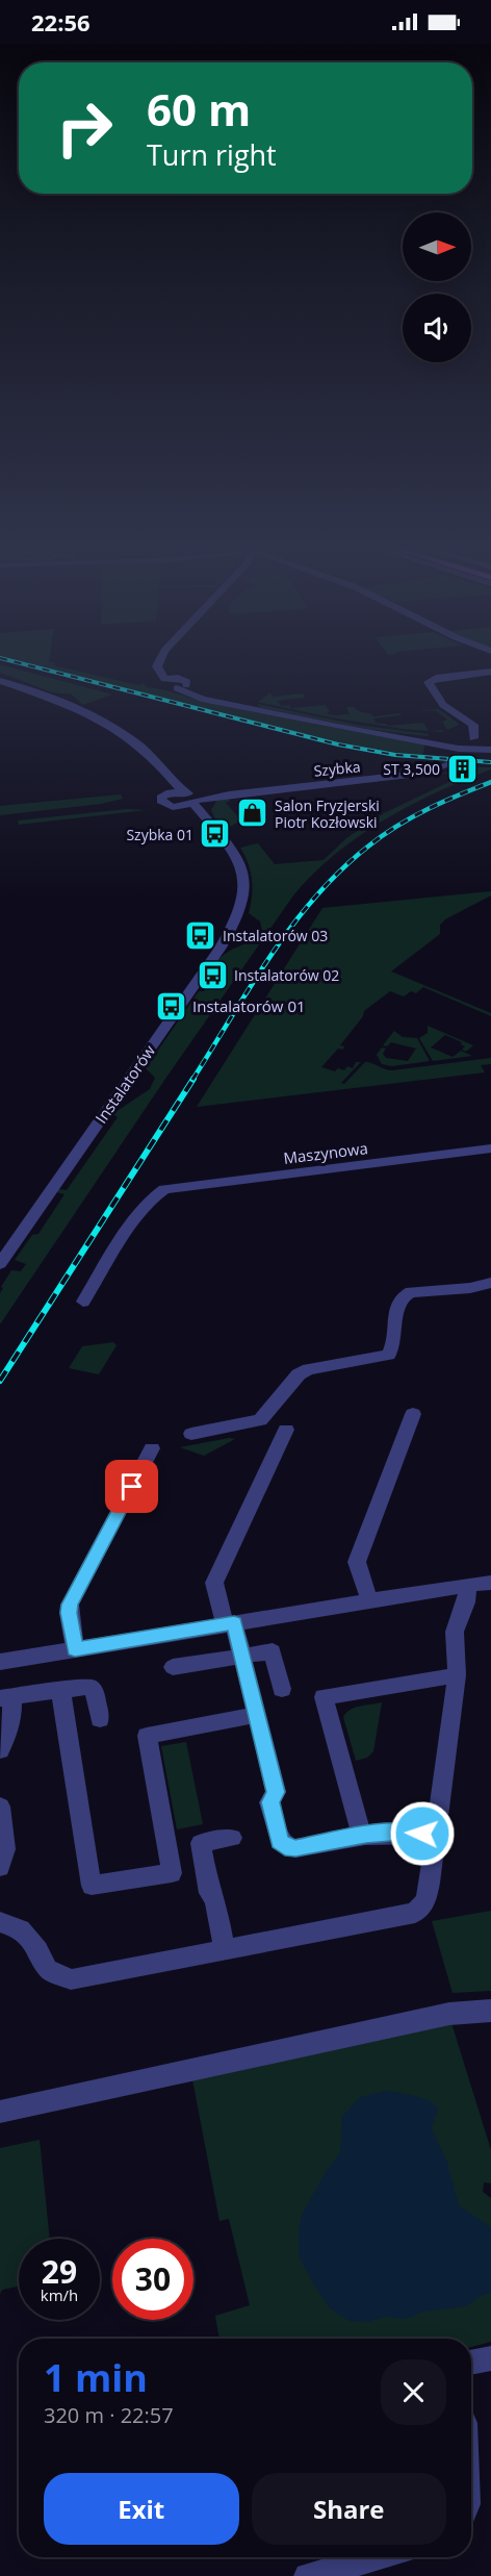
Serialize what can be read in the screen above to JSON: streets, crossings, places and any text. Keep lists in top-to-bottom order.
{
  "streets": {
    "street": ["Szybka", "Instalatorów", "Maszynowa"]
  },
  "places": {
    "building": ["ST 3,500"],
    "shop": ["Salon Fryzjerski Piotr Kozłowski"],
    "bus stop": [
      "Szybka 01",
      "Instalatorów 03",
      "Instalatorów 02",
      "Instalatorów 01"
    ]
  },
  "north": "right",
  "page": {
    "status": "22:56",
    "turn": ["60 m", "Turn right"],
    "speed": "29 km/h",
    "limit": "30",
    "heading": ["1 min", "320 m · 22:57"],
    "buttons": ["Exit", "Share"]
  }
}
